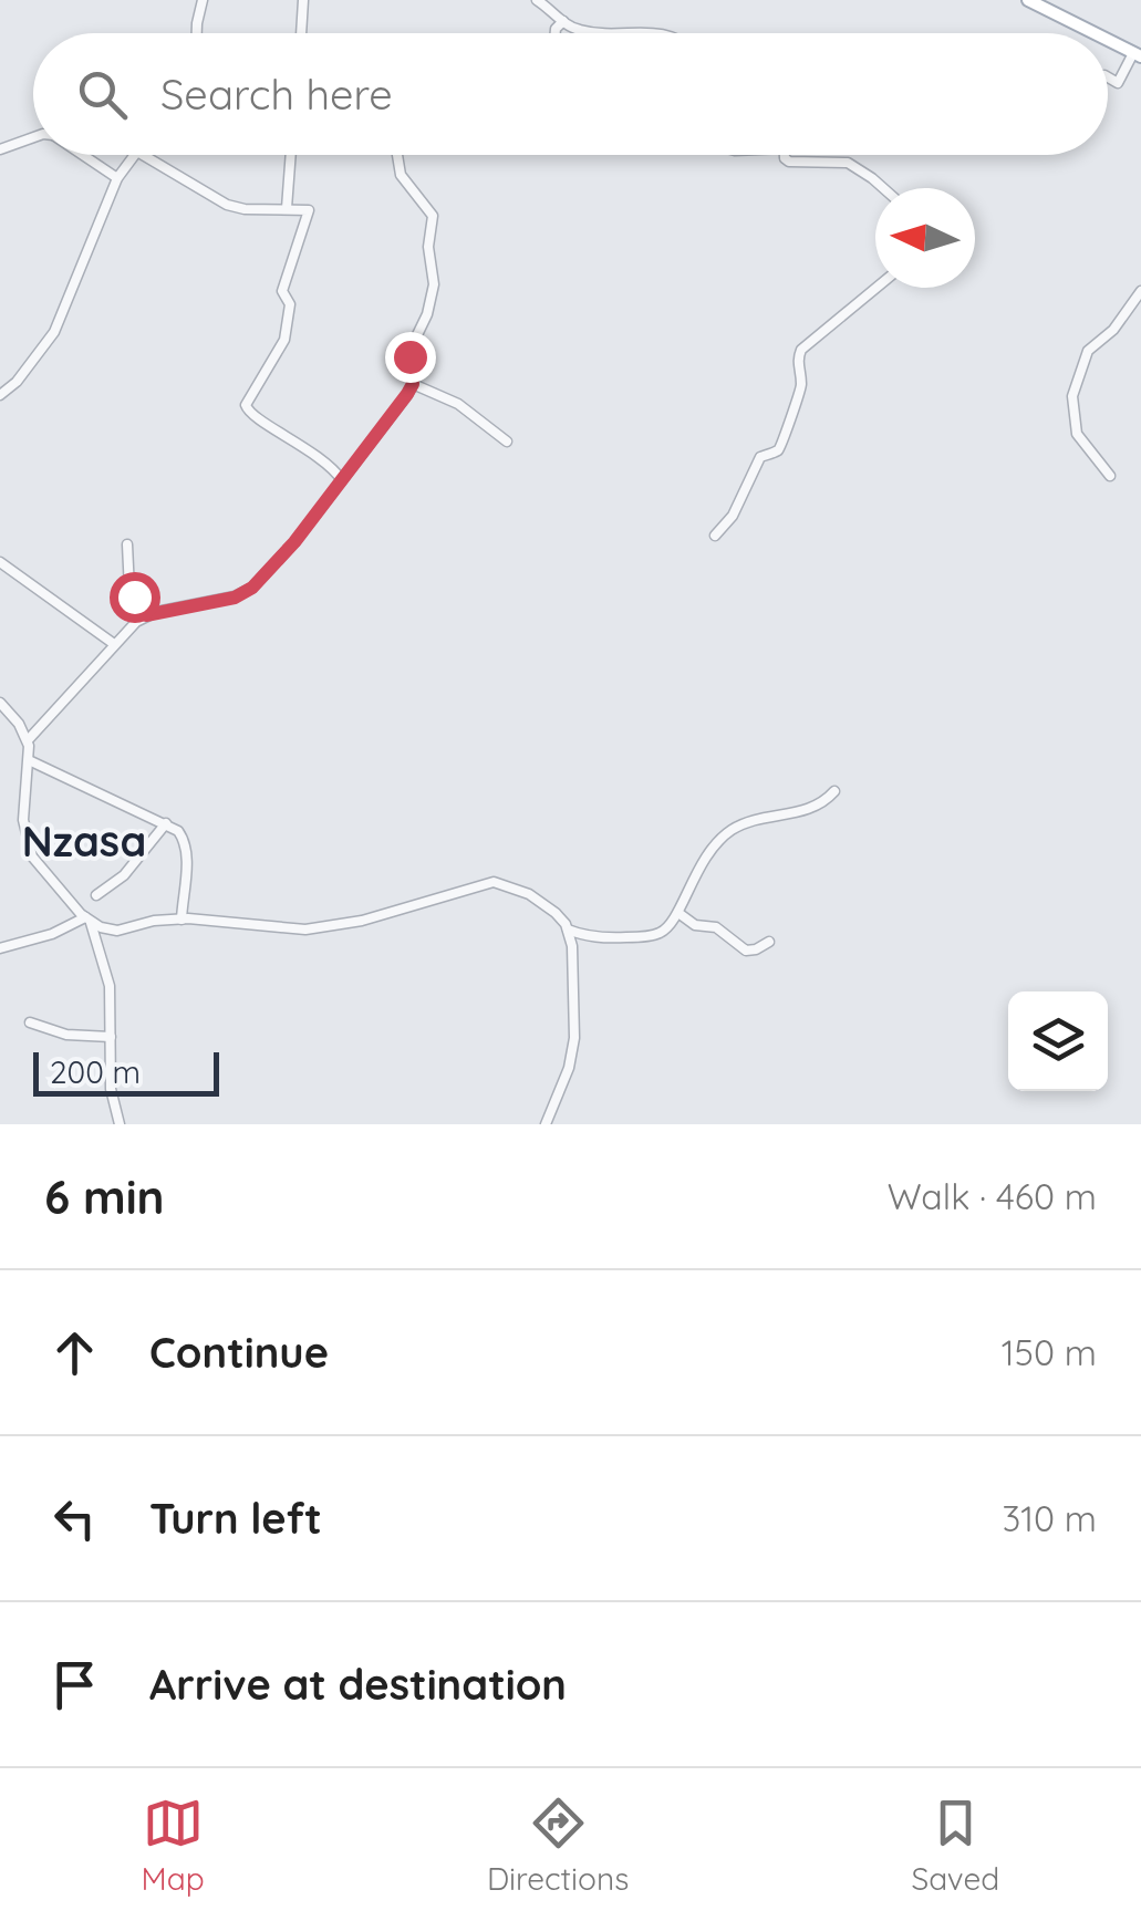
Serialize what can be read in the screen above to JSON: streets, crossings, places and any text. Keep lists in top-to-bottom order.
{
  "districts": ["Nzasa"],
  "scale_bar": "200 m",
  "north": "left",
  "page": {
    "search": "Search here",
    "scale": "200 m",
    "heading": ["6 min", "Walk · 460 m"],
    "list": [
      ["Continue", "150 m"],
      ["Turn left", "310 m"],
      "Arrive at destination"
    ],
    "nav": ["Map", "Directions", "Saved"]
  }
}
